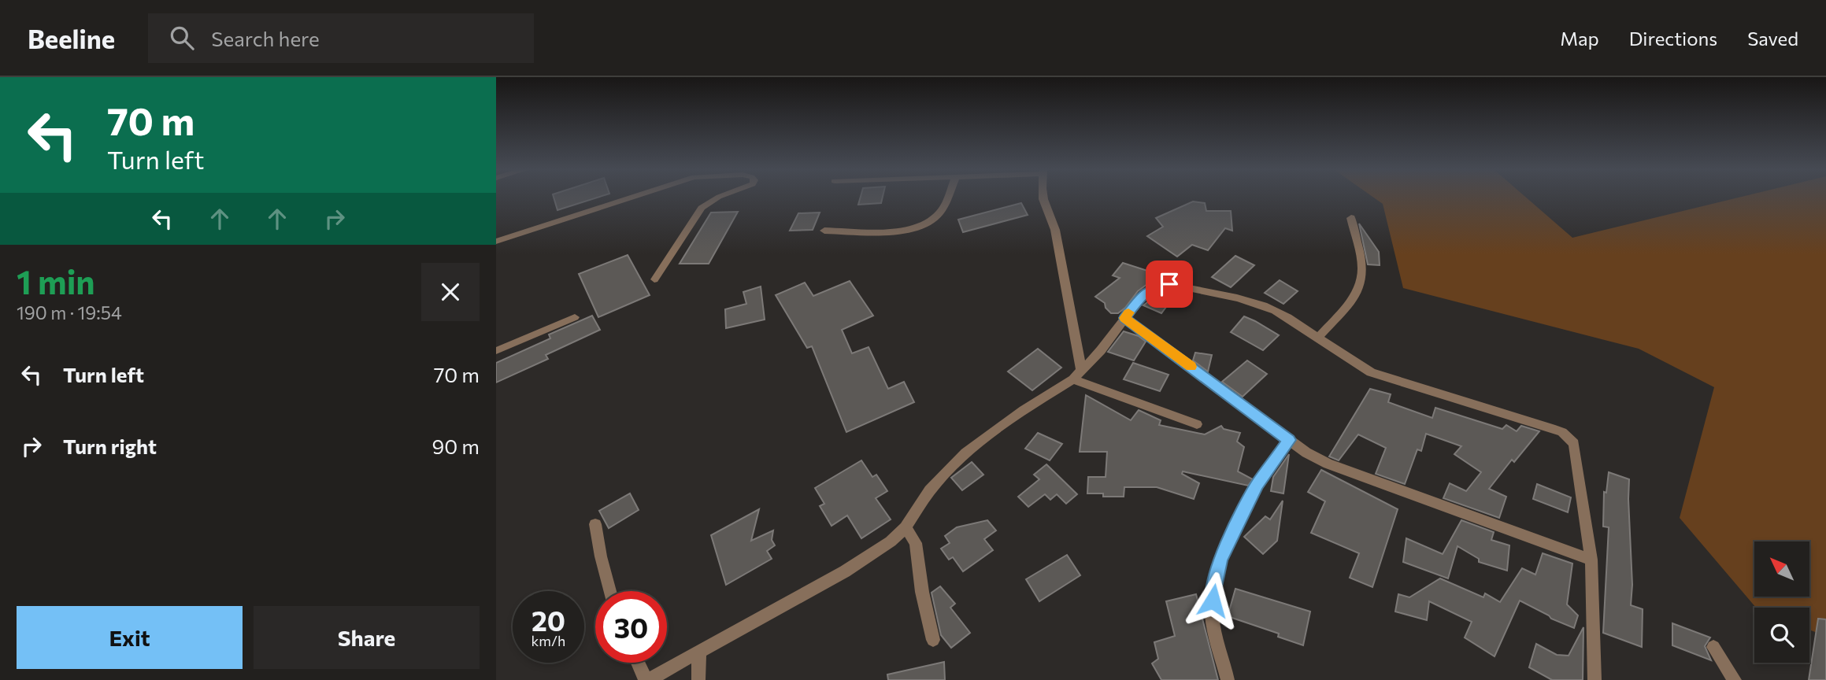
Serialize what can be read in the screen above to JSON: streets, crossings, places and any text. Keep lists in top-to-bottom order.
{
  "north": "top left",
  "page": {
    "header": "Beeline",
    "search": "Search here",
    "nav": ["Map", "Directions", "Saved"],
    "turn": ["70 m", "Turn left"],
    "heading": ["1 min", "190 m · 19:54"],
    "list": [
      {
        "name": "Turn left",
        "value": "70 m"
      },
      {
        "name": "Turn right",
        "value": "90 m"
      }
    ],
    "speed": "20 km/h",
    "limit": "30",
    "buttons": ["Exit", "Share"]
  }
}
